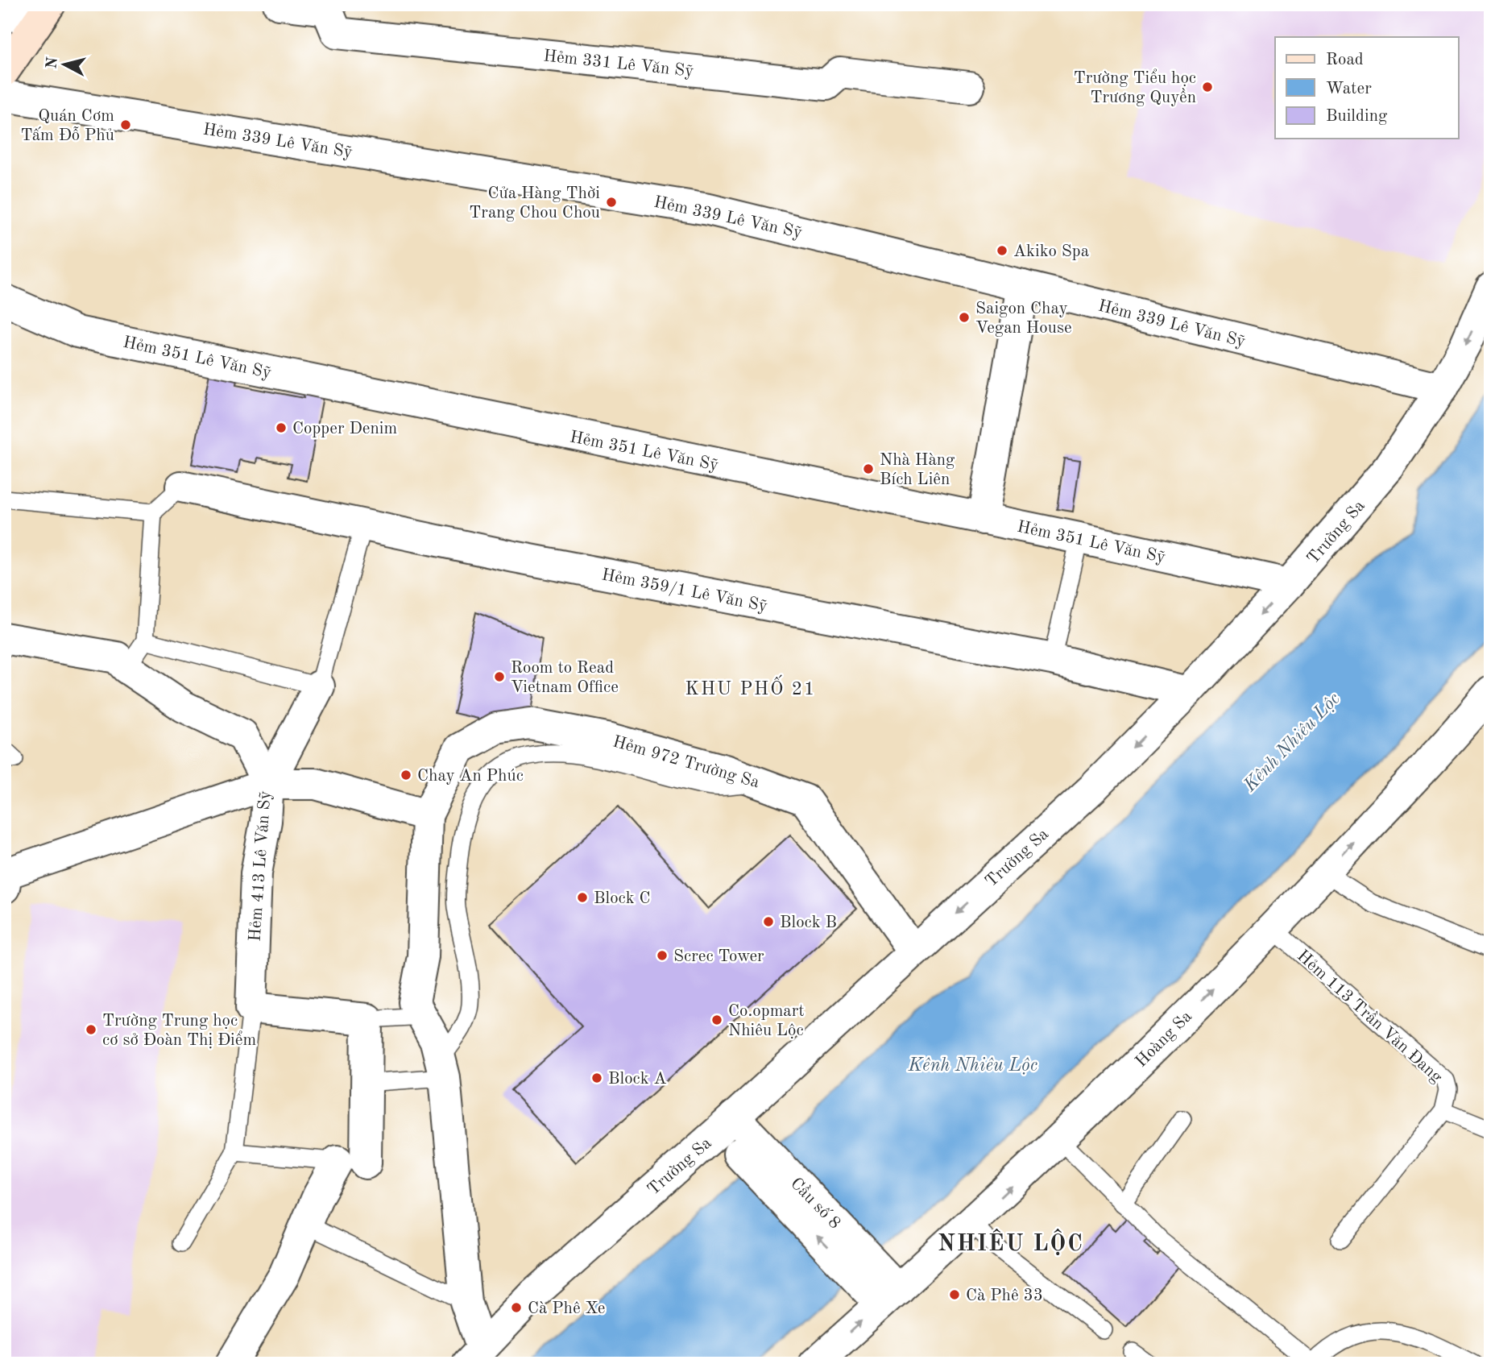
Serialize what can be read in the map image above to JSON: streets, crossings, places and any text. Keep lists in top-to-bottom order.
{
  "streets": {
    "street": [
      "Hẻm 331 Lê Văn Sỹ",
      "Hẻm 339 Lê Văn Sỹ",
      "Hẻm 351 Lê Văn Sỹ",
      "Trường Sa",
      "Hẻm 359/1 Lê Văn Sỹ",
      "Hẻm 972 Trường Sa",
      "Hẻm 413 Lê Văn Sỹ",
      "Hoàng Sa",
      "Cầu số 8"
    ],
    "lane": ["Hẻm 113 Trần Văn Đang"]
  },
  "crossings": [
    ["Hẻm 339 Lê Văn Sỹ", "Trường Sa"],
    ["Hẻm 351 Lê Văn Sỹ", "Trường Sa"],
    ["Trường Sa", "Hẻm 359/1 Lê Văn Sỹ"],
    ["Trường Sa", "Hẻm 972 Trường Sa"],
    ["Trường Sa", "Cầu số 8"],
    ["Hẻm 113 Trần Văn Đang", "Hoàng Sa"],
    ["Hoàng Sa", "Cầu số 8"]
  ],
  "one_way": ["Trường Sa", "Hoàng Sa"],
  "districts": ["KHU PHỐ 21", "NHIÊU LỘC"],
  "water": ["Kênh Nhiêu Lộc"],
  "places": [
    "Trường Tiểu học Trương Quyền",
    "Quán Cơm Tấm Đỗ Phủ",
    "Cửa Hàng Thời Trang Chou Chou",
    "Akiko Spa",
    "Saigon Chay Vegan House",
    "Copper Denim",
    "Nhà Hàng Bích Liên",
    "Room to Read Vietnam Office",
    "Chay An Phúc",
    "Block C",
    "Block B",
    "Screc Tower",
    "Co.opmart Nhiêu Lộc",
    "Trường Trung học cơ sở Đoàn Thị Điểm",
    "Block A",
    "Cà Phê 33",
    "Cà Phê Xe"
  ],
  "legend": ["Road", "Water", "Building"],
  "north": "left"
}
